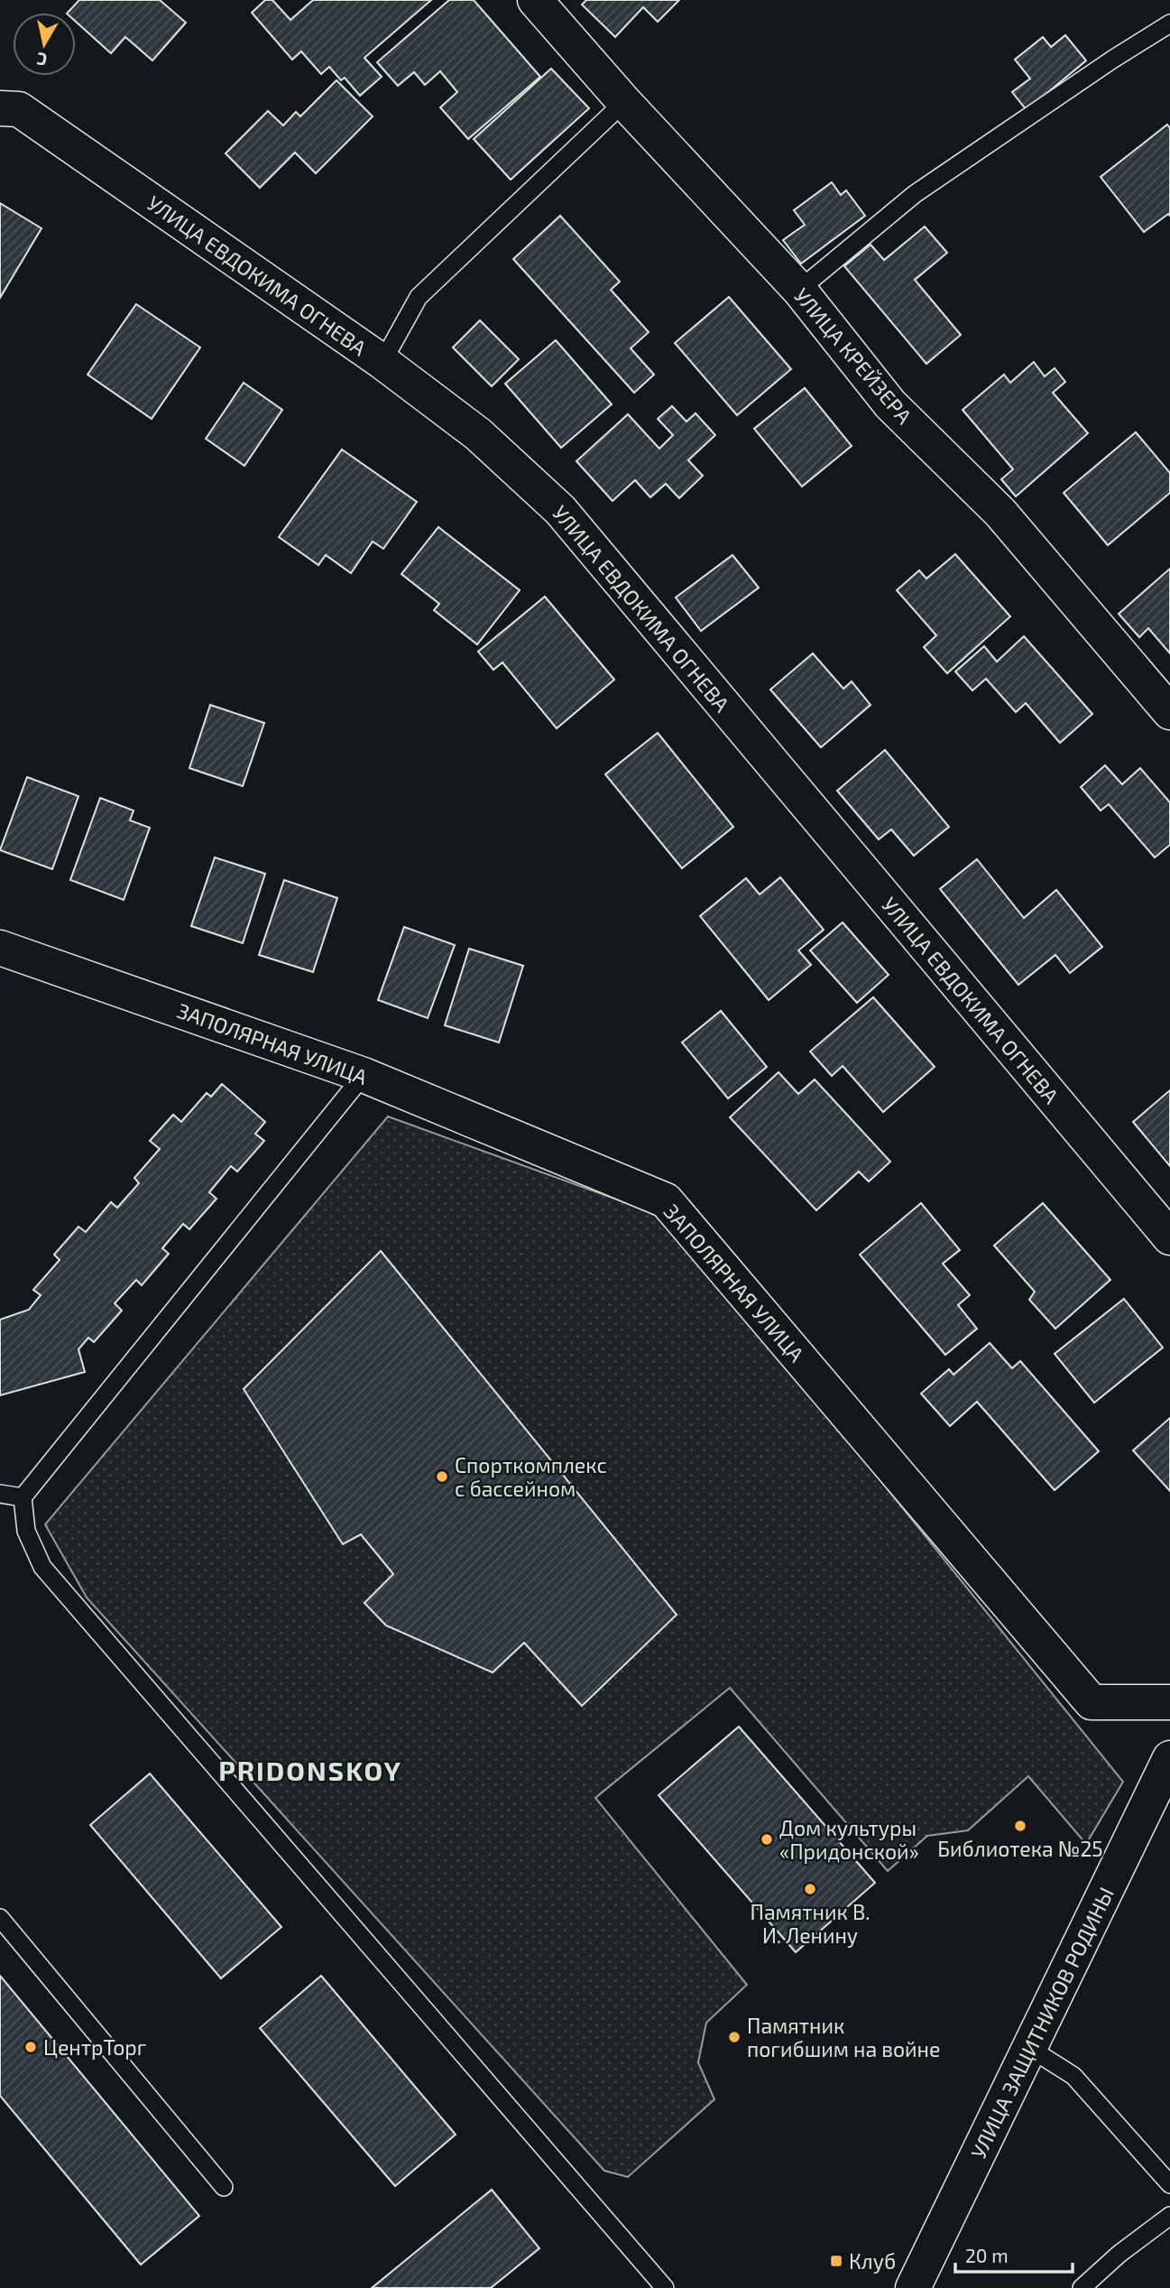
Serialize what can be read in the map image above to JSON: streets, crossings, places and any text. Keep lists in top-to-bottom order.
{
  "streets": {
    "street": [
      "УЛИЦА ЕВДОКИМА ОГНЕВА",
      "УЛИЦА КРЕЙЗЕРА",
      "ЗАПОЛЯРНАЯ УЛИЦА",
      "УЛИЦА ЗАЩИТНИКОВ РОДИНЫ"
    ]
  },
  "districts": ["PRIDONSKOY"],
  "places": {
    "other": [
      "Спорткомплекс с бассейном",
      "Библиотека №25",
      "Дом культуры «Придонской»",
      "Памятник В. И. Ленину",
      "Памятник погибшим на войне",
      "ЦентрТорг"
    ],
    "transit": ["Клуб"]
  },
  "scale_bar": "20 m",
  "north": "bottom"
}
